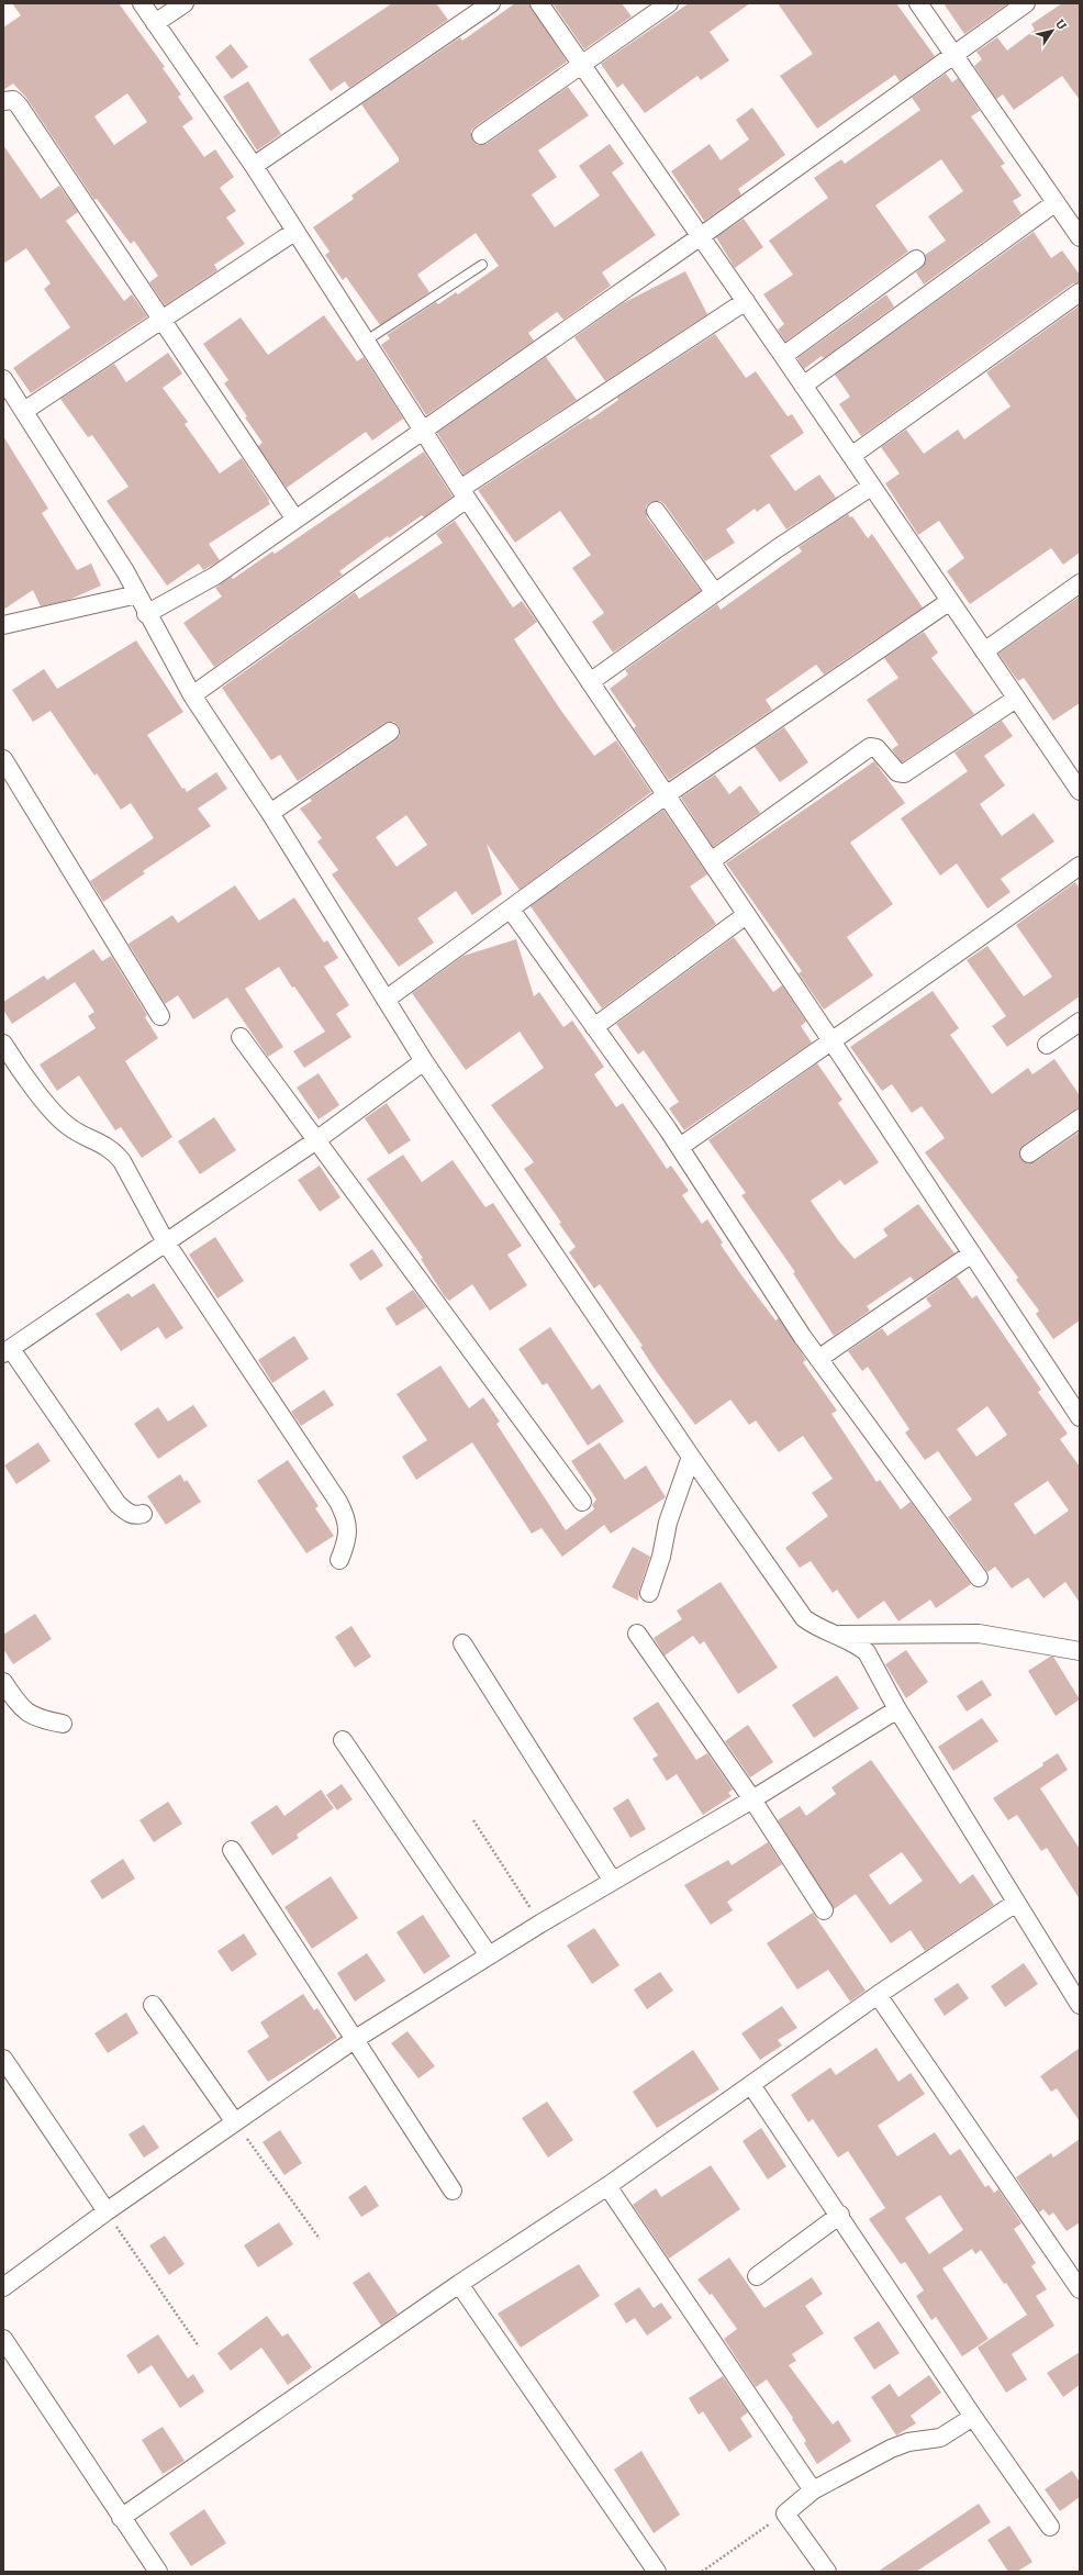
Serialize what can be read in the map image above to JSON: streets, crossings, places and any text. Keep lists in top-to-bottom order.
{
  "north": "top right"
}
